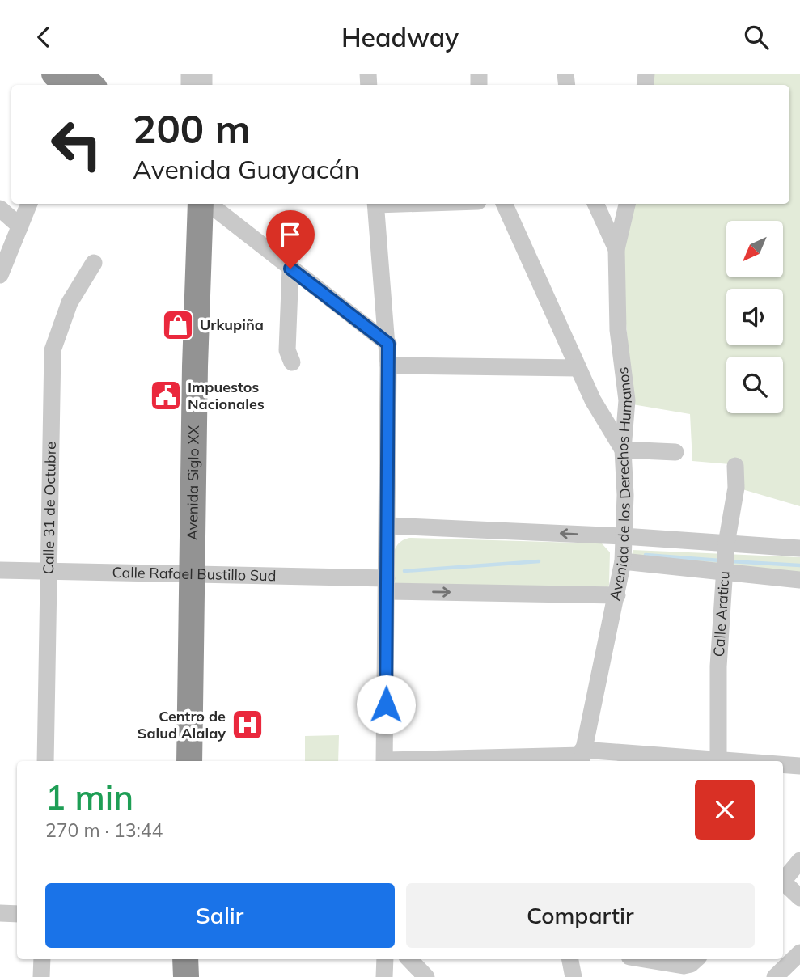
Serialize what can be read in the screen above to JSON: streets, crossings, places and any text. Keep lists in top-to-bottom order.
{
  "streets": {
    "highway": ["Avenida Siglo XX"],
    "street": [
      "Avenida de los Derechos Humanos",
      "Calle 31 de Octubre",
      "Calle Rafael Bustillo Sud",
      "Calle Araticu"
    ]
  },
  "crossings": [
    ["Avenida Siglo XX", "Calle Rafael Bustillo Sud"],
    ["Avenida de los Derechos Humanos", "Calle Rafael Bustillo Sud"],
    ["Calle 31 de Octubre", "Calle Rafael Bustillo Sud"]
  ],
  "places": {
    "shop": ["Urkupiña"],
    "public building": ["Impuestos Nacionales"],
    "hospital": ["Centro de Salud Alalay"]
  },
  "north": "bottom left",
  "page": {
    "header": "Headway",
    "turn": ["200 m", "Avenida Guayacán"],
    "heading": ["1 min", "270 m · 13:44"],
    "buttons": ["Salir", "Compartir"]
  }
}
